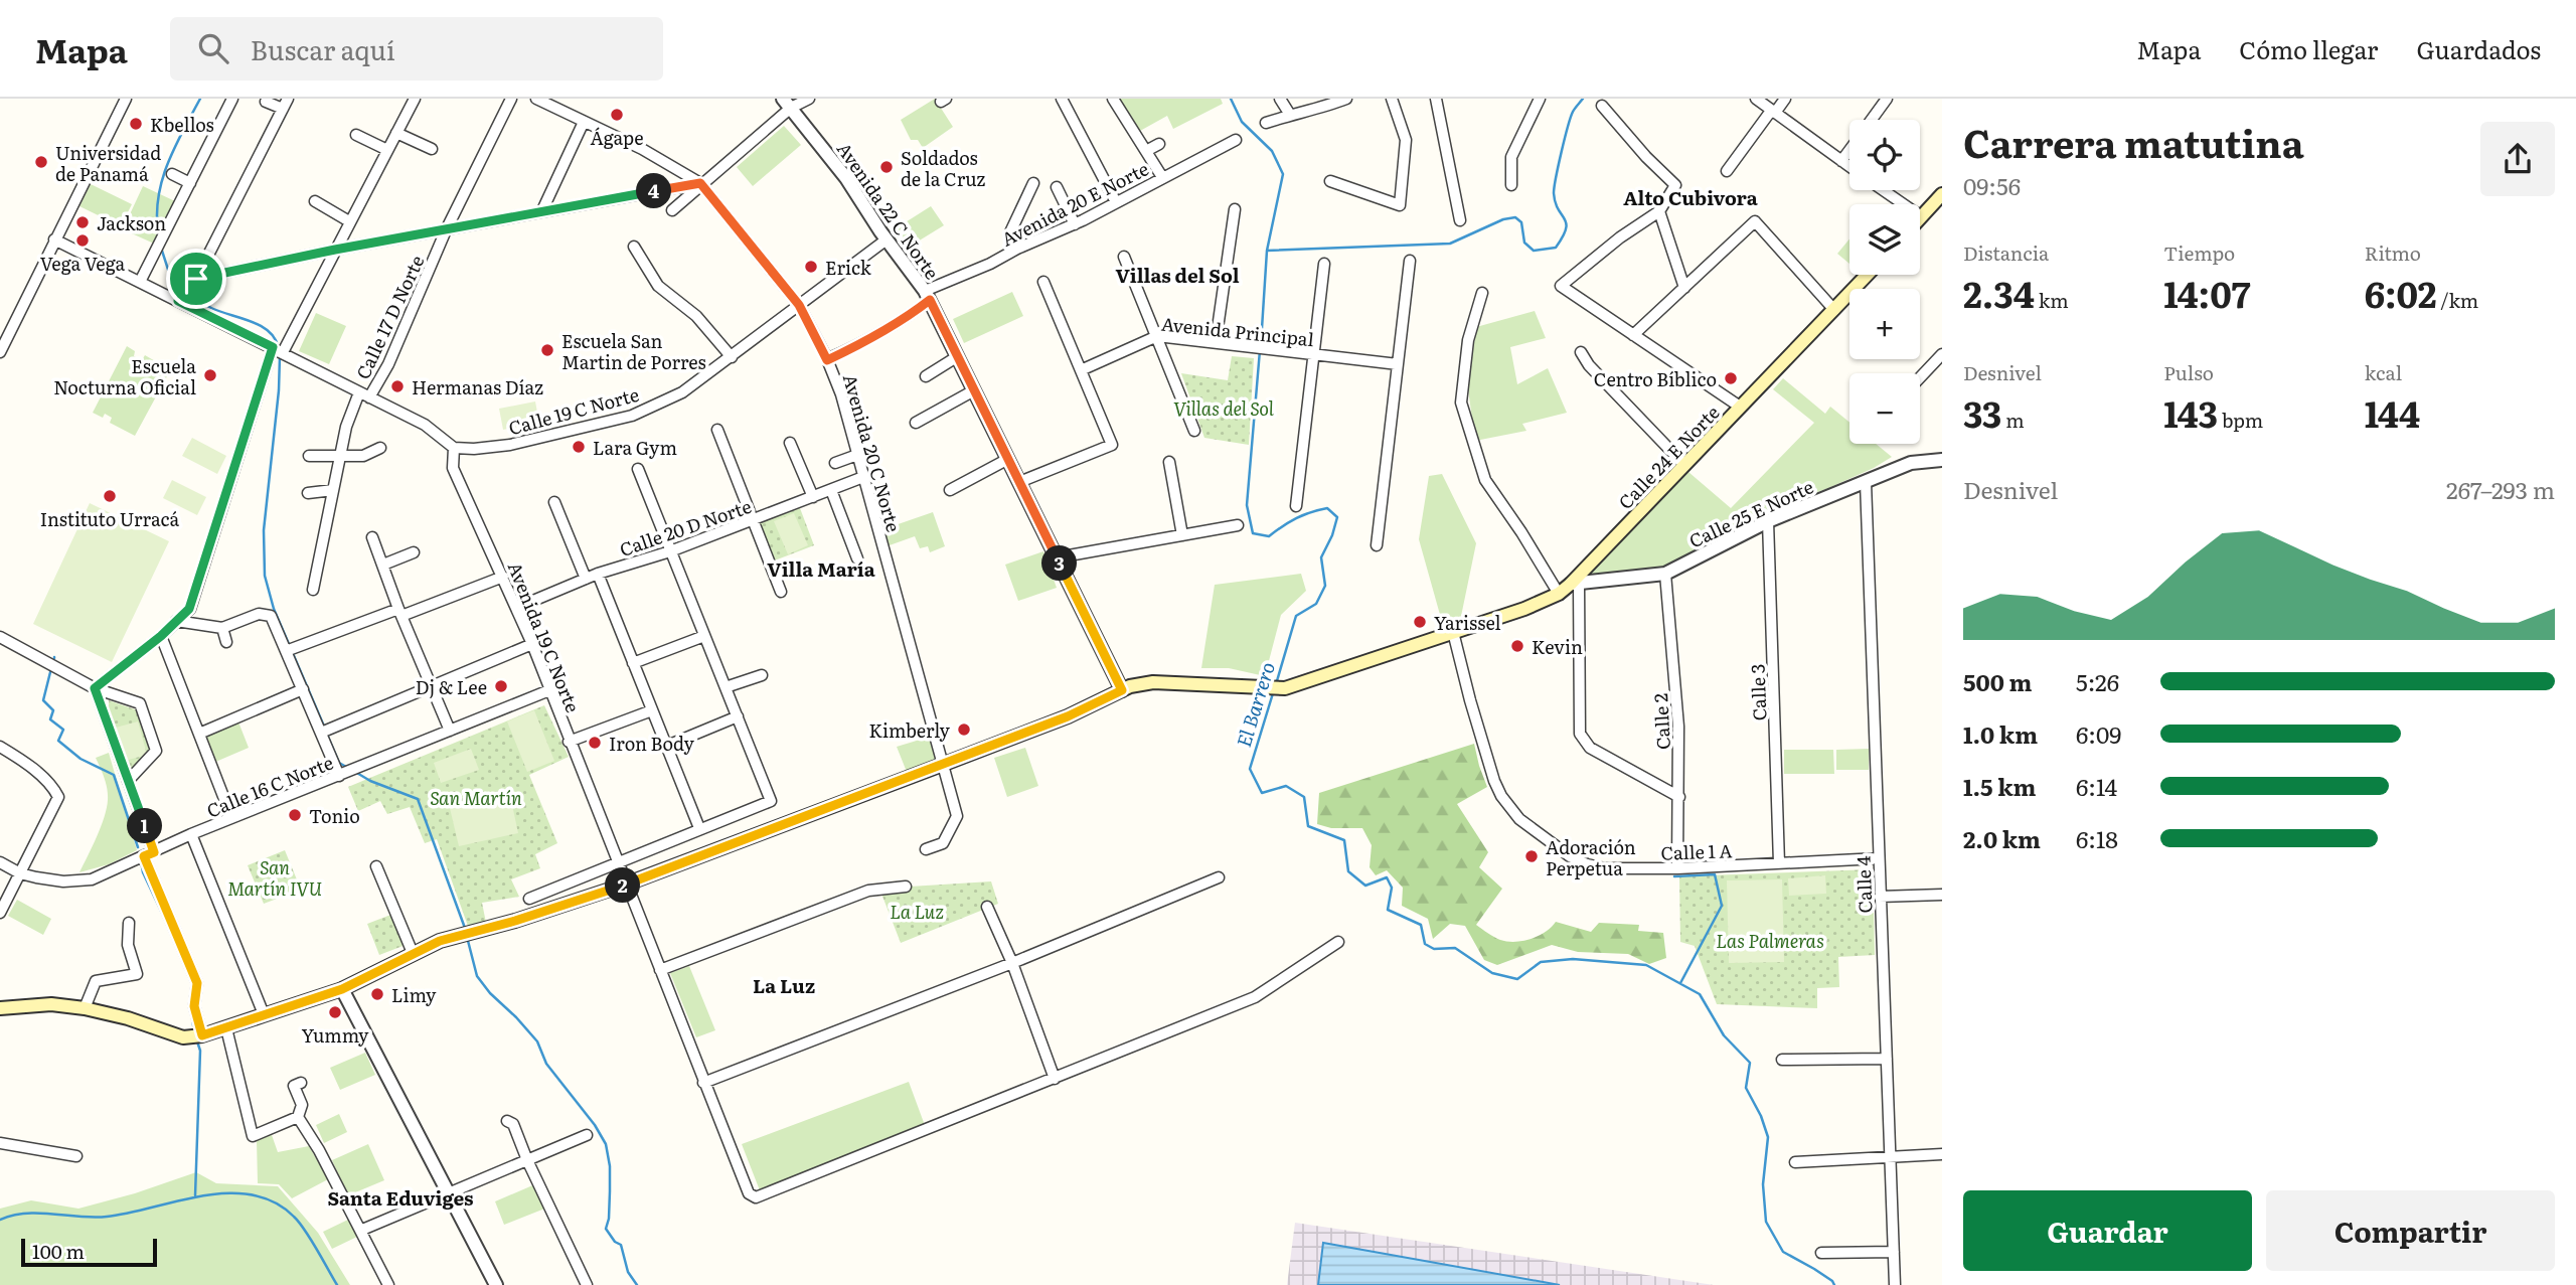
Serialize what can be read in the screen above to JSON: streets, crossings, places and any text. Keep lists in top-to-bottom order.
{
  "streets": {
    "main road": ["Calle 24 E Norte"],
    "street": [
      "Avenida 20 E Norte",
      "Avenida 22 C Norte",
      "Calle 17 D Norte",
      "Avenida Principal",
      "Calle 19 C Norte",
      "Avenida 20 C Norte",
      "Calle 25 E Norte",
      "Calle 20 D Norte",
      "Avenida 19 C Norte",
      "Calle 3",
      "Calle 2",
      "Calle 16 C Norte",
      "Calle 1 A",
      "Calle 4"
    ]
  },
  "crossings": [
    ["Avenida 20 E Norte", "Avenida 22 C Norte"],
    ["Avenida 20 E Norte", "Avenida 20 C Norte"],
    ["Avenida 22 C Norte", "Calle 19 C Norte"],
    ["Calle 19 C Norte", "Avenida 20 C Norte"],
    ["Calle 19 C Norte", "Avenida 19 C Norte"],
    ["Avenida 20 C Norte", "Calle 20 D Norte"],
    ["Calle 24 E Norte", "Calle 25 E Norte"],
    ["Calle 25 E Norte", "Calle 3"],
    ["Calle 25 E Norte", "Calle 2"],
    ["Calle 25 E Norte", "Calle 4"],
    ["Calle 20 D Norte", "Avenida 19 C Norte"],
    ["Avenida 19 C Norte", "Calle 16 C Norte"],
    ["Calle 3", "Calle 1 A"],
    ["Calle 2", "Calle 1 A"],
    ["Calle 1 A", "Calle 4"]
  ],
  "districts": [
    "Alto Cubivora",
    "Villas del Sol",
    "Villa María",
    "La Luz",
    "Santa Eduviges"
  ],
  "water": ["El Barrero"],
  "parks": [
    "Villas del Sol",
    "San Martín",
    "San Martín IVU",
    "La Luz",
    "Las Palmeras"
  ],
  "places": [
    "Ágape",
    "Kbellos",
    "Universidad de Panamá",
    "Soldados de la Cruz",
    "Jackson",
    "Vega Vega",
    "Erick",
    "Escuela San Martin de Porres",
    "Escuela Nocturna Oficial",
    "Centro Bíblico",
    "Hermanas Díaz",
    "Lara Gym",
    "Instituto Urracá",
    "Yarissel",
    "Kevin",
    "Dj & Lee",
    "Kimberly",
    "Iron Body",
    "Tonio",
    "Adoración Perpetua",
    "Limy",
    "Yummy"
  ],
  "scale_bar": "100 m",
  "page": {
    "header": "Mapa",
    "search": "Buscar aquí",
    "nav": ["Mapa", "Cómo llegar", "Guardados"],
    "heading": ["Carrera matutina", "09:56"],
    "map_buttons": ["+", "−"],
    "pins": [
      "4",
      "3",
      "1",
      "2"
    ],
    "stats": [
      ["Distancia", "2.34 km"],
      ["Tiempo", "14:07"],
      ["Ritmo", "6:02 /km"],
      ["Desnivel", "33 m"],
      ["Pulso", "143 bpm"],
      ["kcal", "144"]
    ],
    "chart": ["Desnivel", "267–293 m"],
    "list": [
      {
        "name": "500 m",
        "note": "5:26"
      },
      {
        "name": "1.0 km",
        "note": "6:09"
      },
      {
        "name": "1.5 km",
        "note": "6:14"
      },
      {
        "name": "2.0 km",
        "note": "6:18"
      }
    ],
    "buttons": ["Guardar", "Compartir"],
    "scale": "100 m"
  }
}
